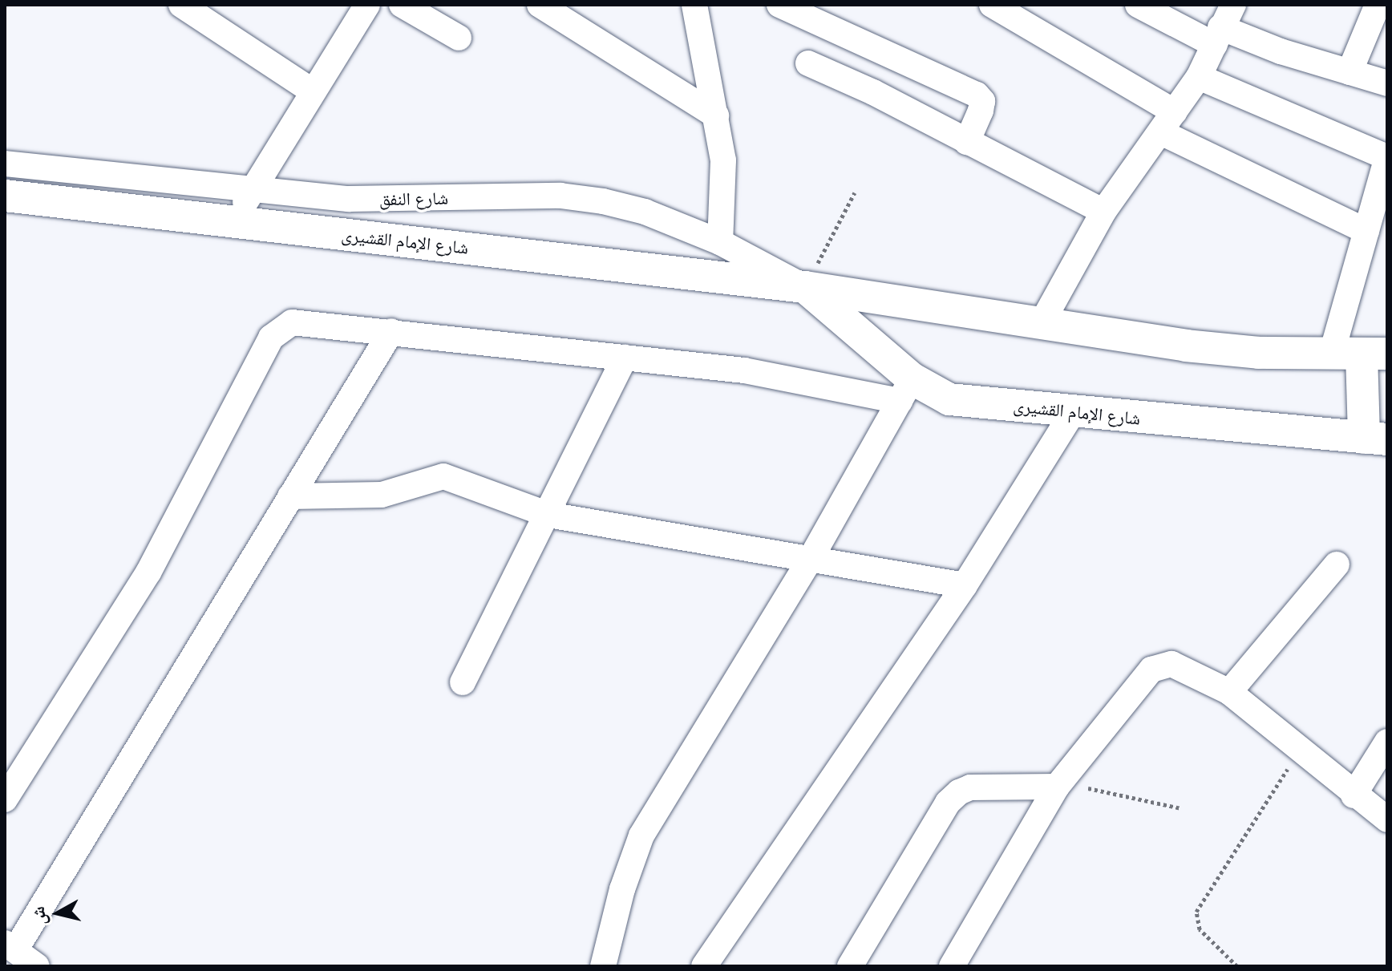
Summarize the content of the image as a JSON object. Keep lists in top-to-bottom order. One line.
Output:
{"streets":{"street":["شارع النفق","شارع الإمام القشيرى"]},"crossings":[["شارع النفق","شارع الإمام القشيرى"]],"north":"left"}
